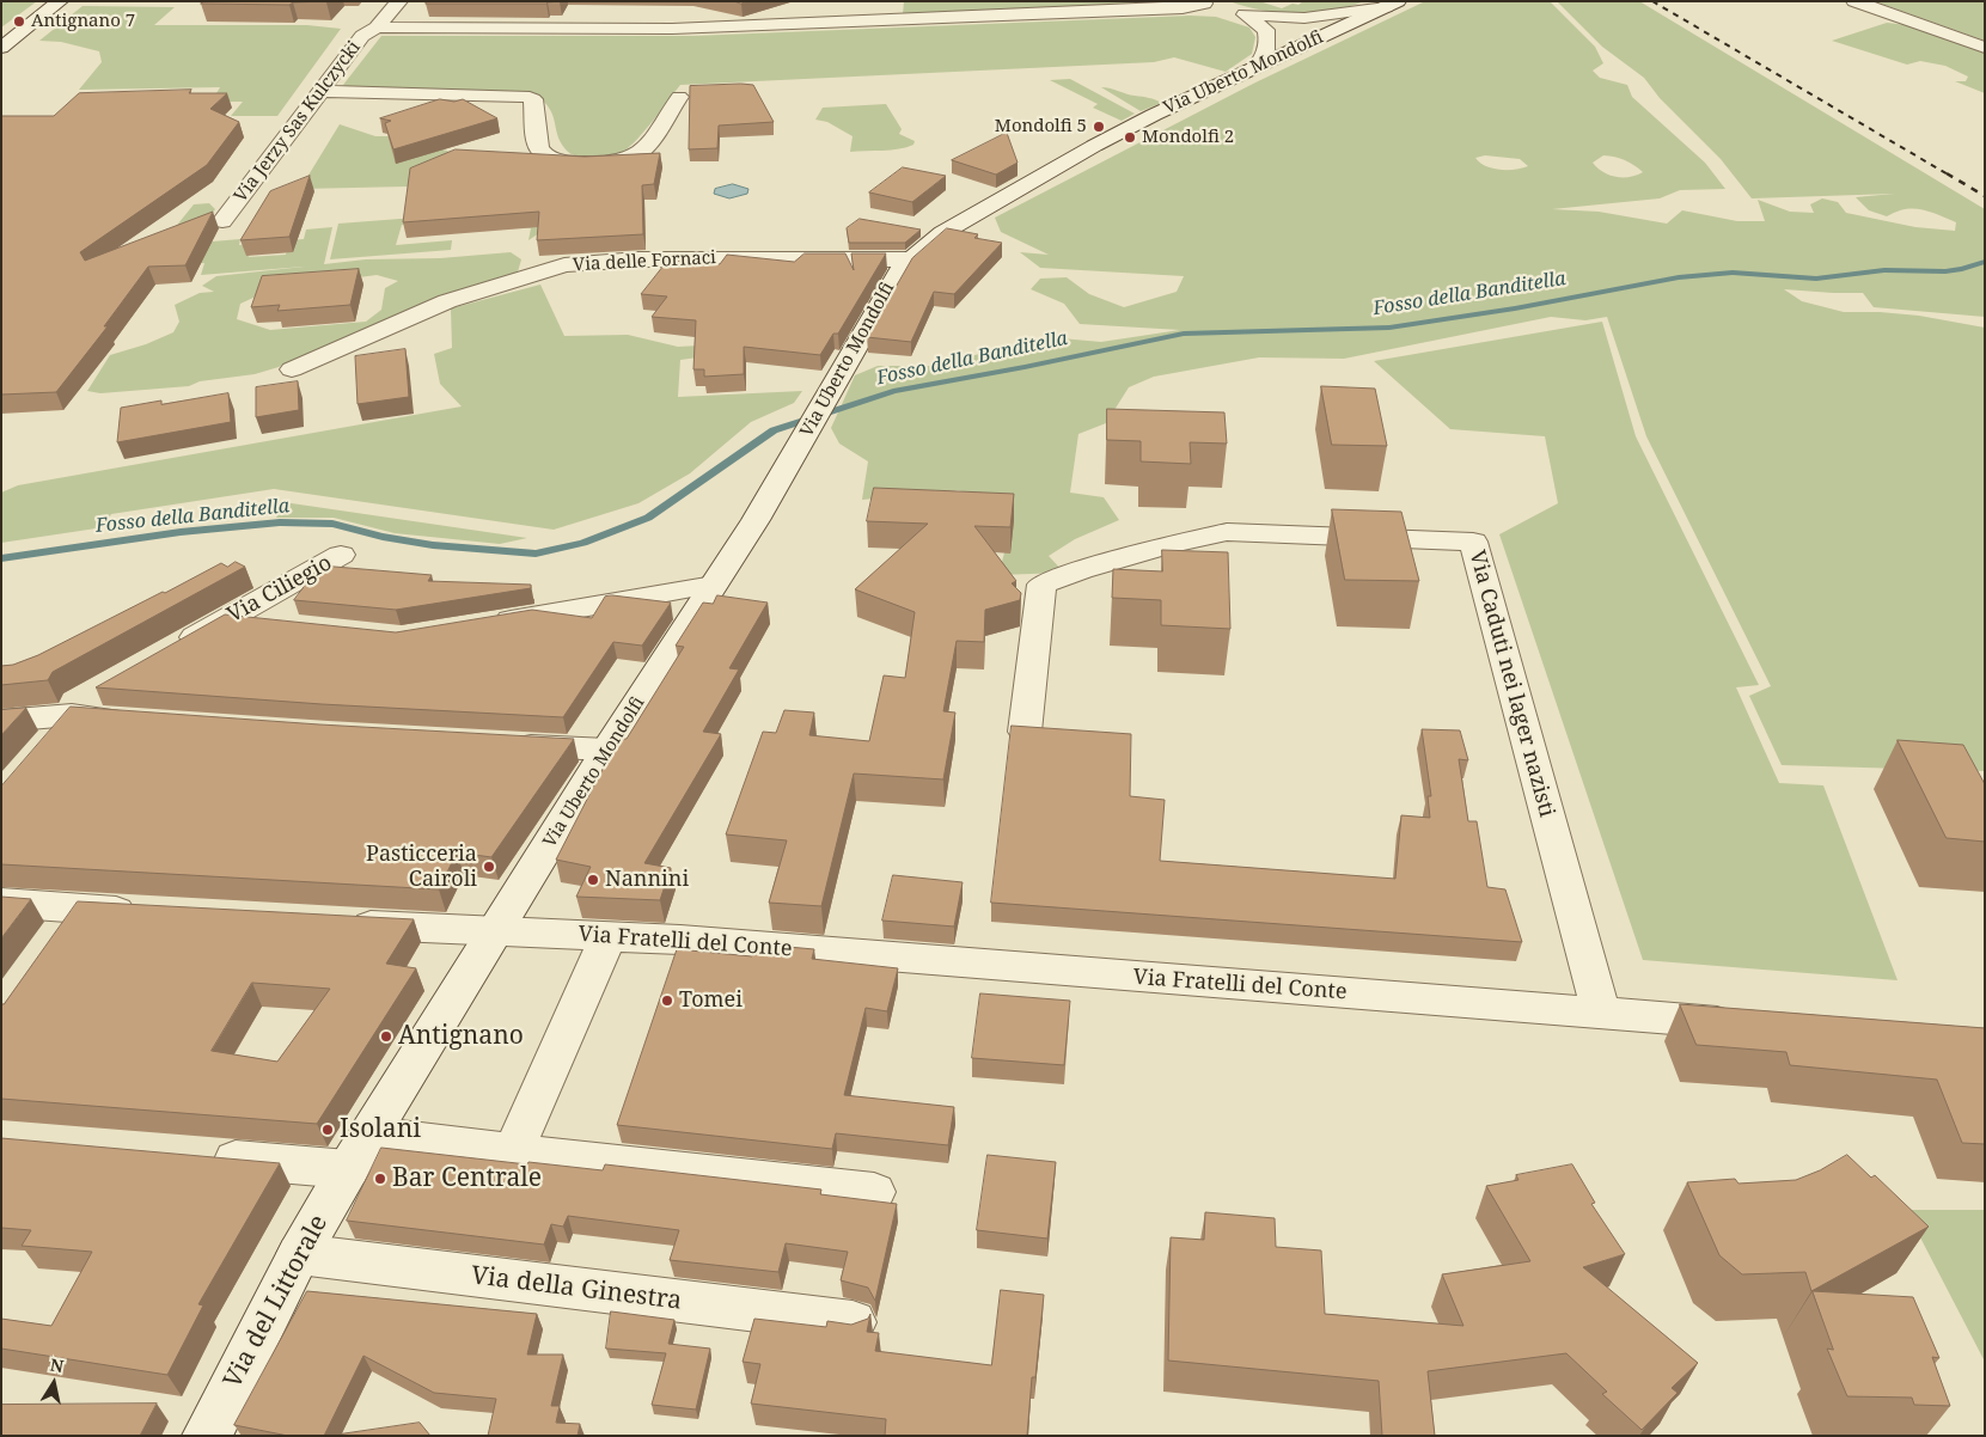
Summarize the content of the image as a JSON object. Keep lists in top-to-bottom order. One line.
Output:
{"streets":{"street":["Via Uberto Mondolfi","Via Jerzy Sas Kulczycki","Via delle Fornaci","Via Ciliegio","Via Caduti nei lager nazisti","Via Fratelli del Conte","Via della Ginestra","Via del Littorale"]},"crossings":[["Via Uberto Mondolfi","Via delle Fornaci"],["Via Uberto Mondolfi","Via Fratelli del Conte"],["Via Uberto Mondolfi","Via del Littorale"],["Via Caduti nei lager nazisti","Via Fratelli del Conte"],["Via della Ginestra","Via del Littorale"]],"water":["Fosso della Banditella"],"places":["Antignano 7","Mondolfi 5","Mondolfi 2","Pasticceria Cairoli","Nannini","Tomei","Antignano","Isolani","Bar Centrale"],"north":"top"}
